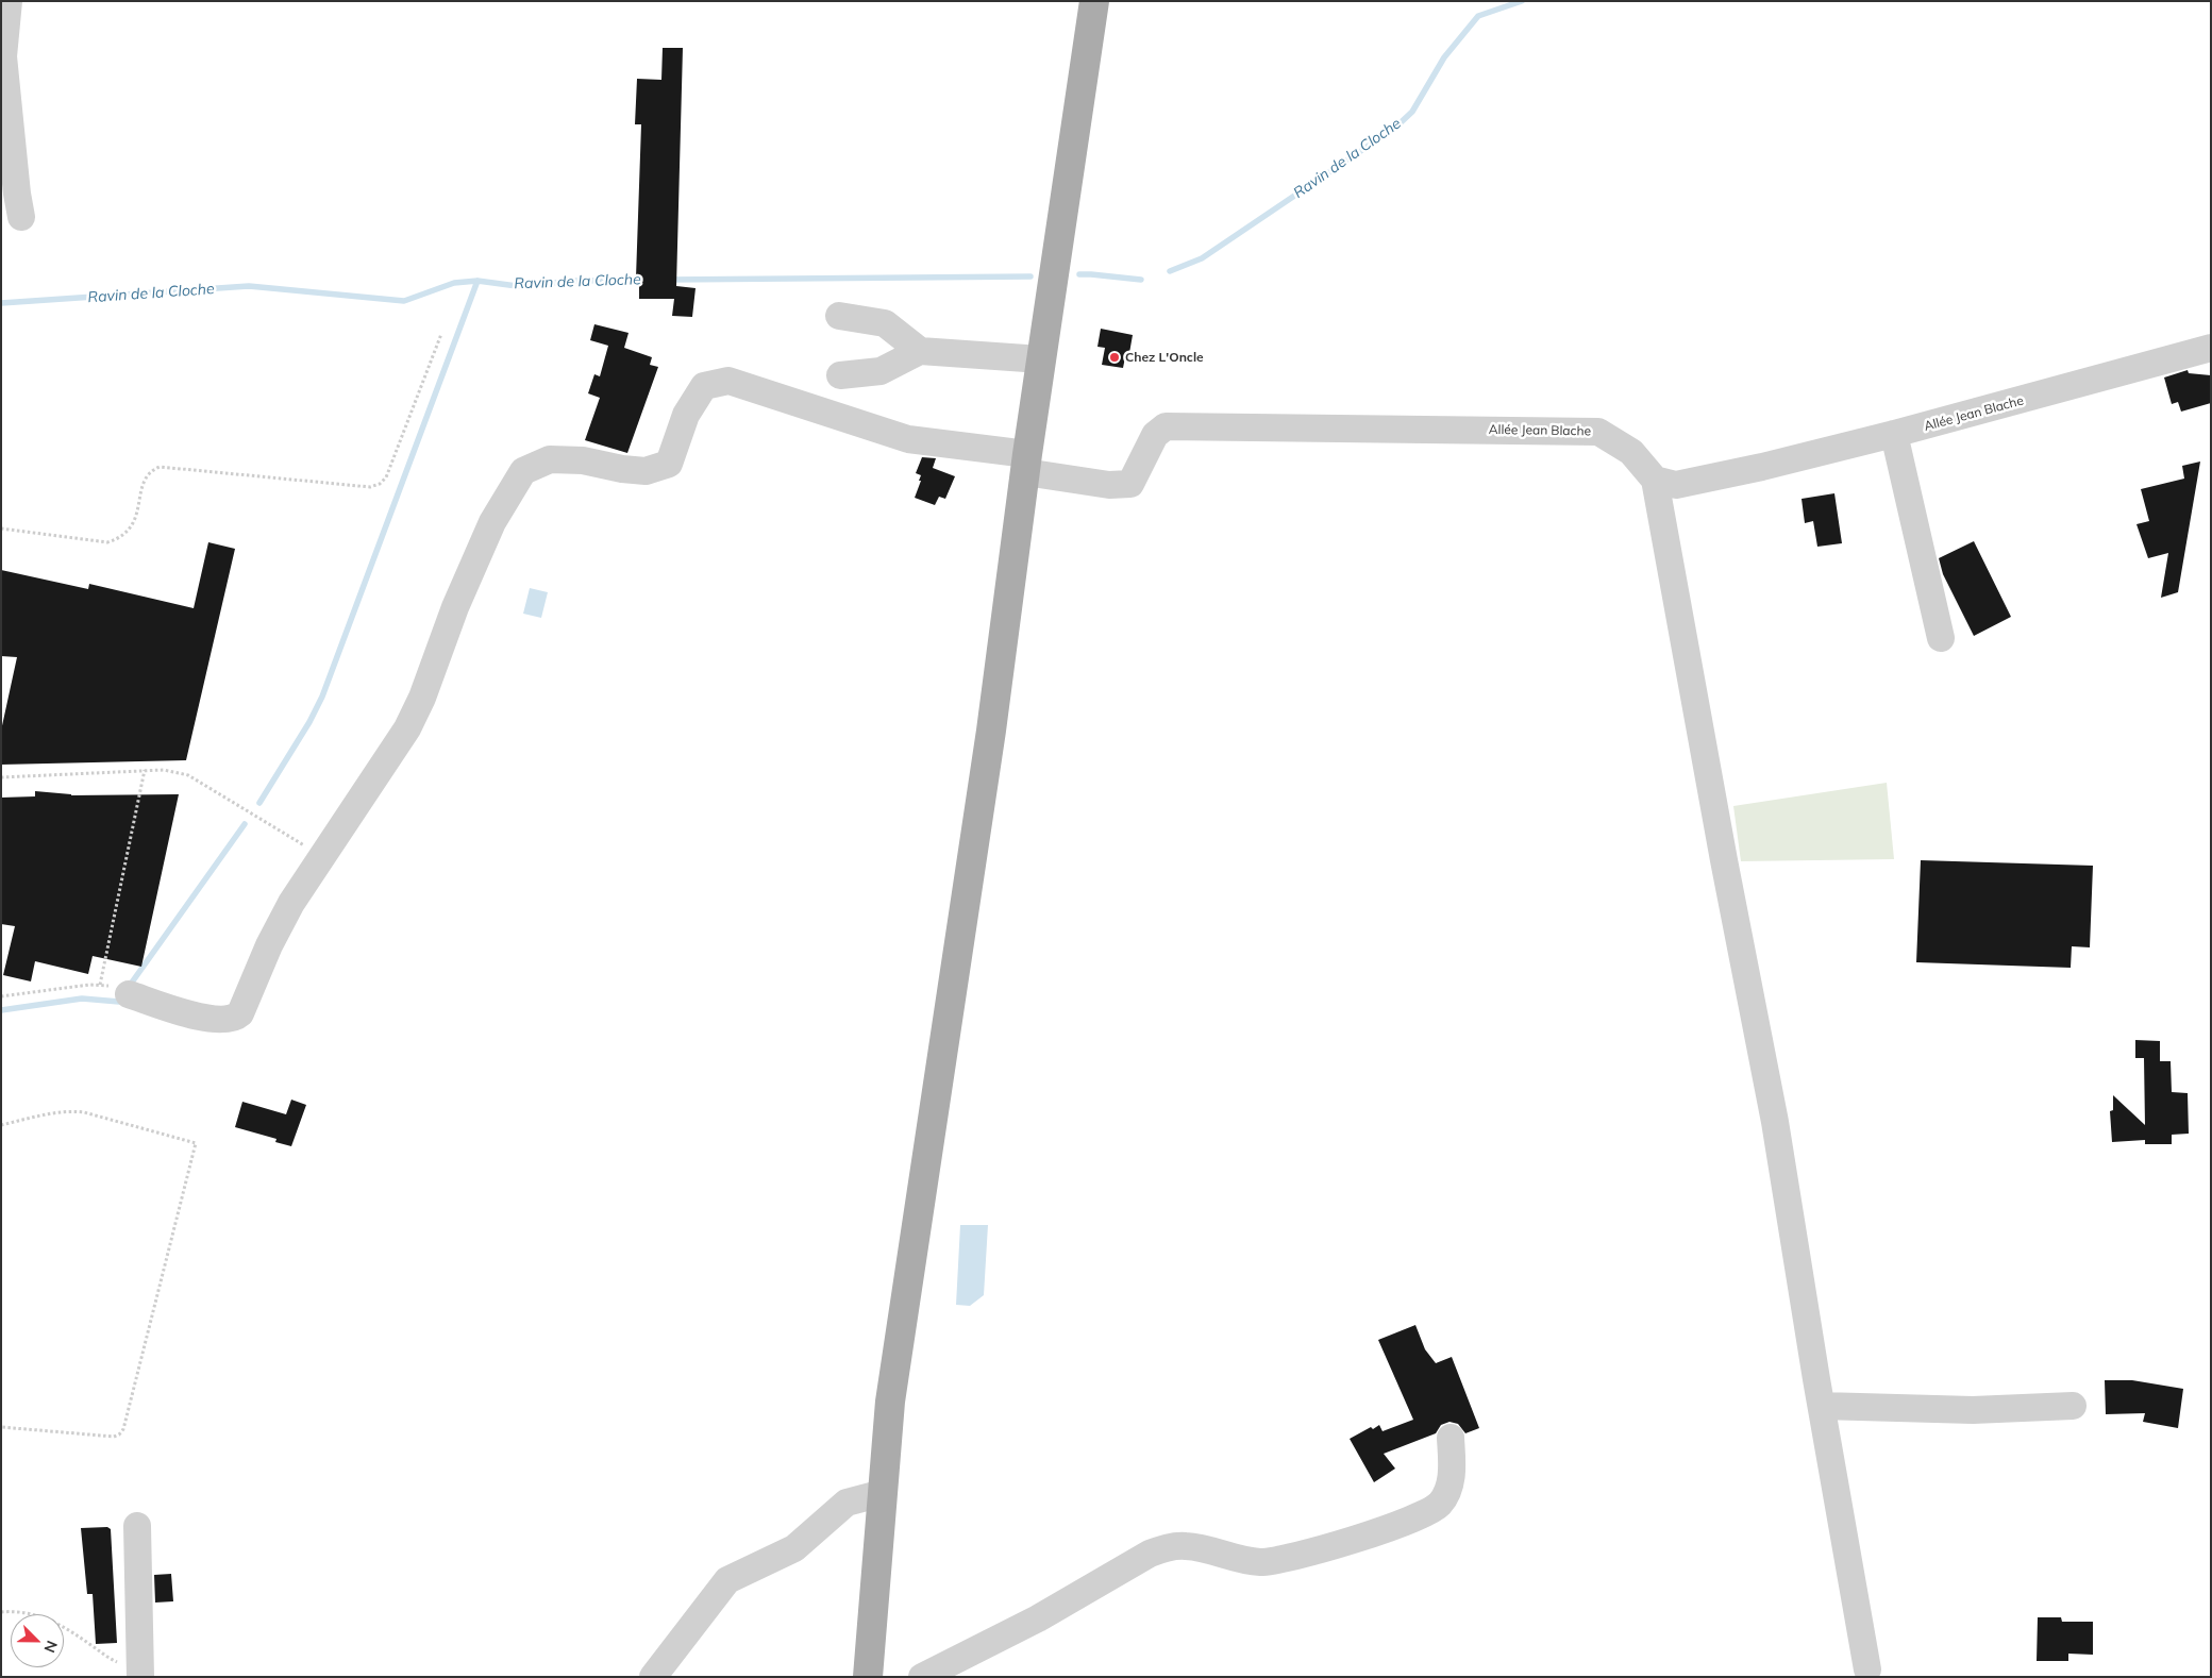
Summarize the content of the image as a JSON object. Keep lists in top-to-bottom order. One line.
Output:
{"streets":{"street":["Allée Jean Blache"]},"water":["Ravin de la Cloche"],"places":["Chez L'Oncle"],"north":"bottom right"}
